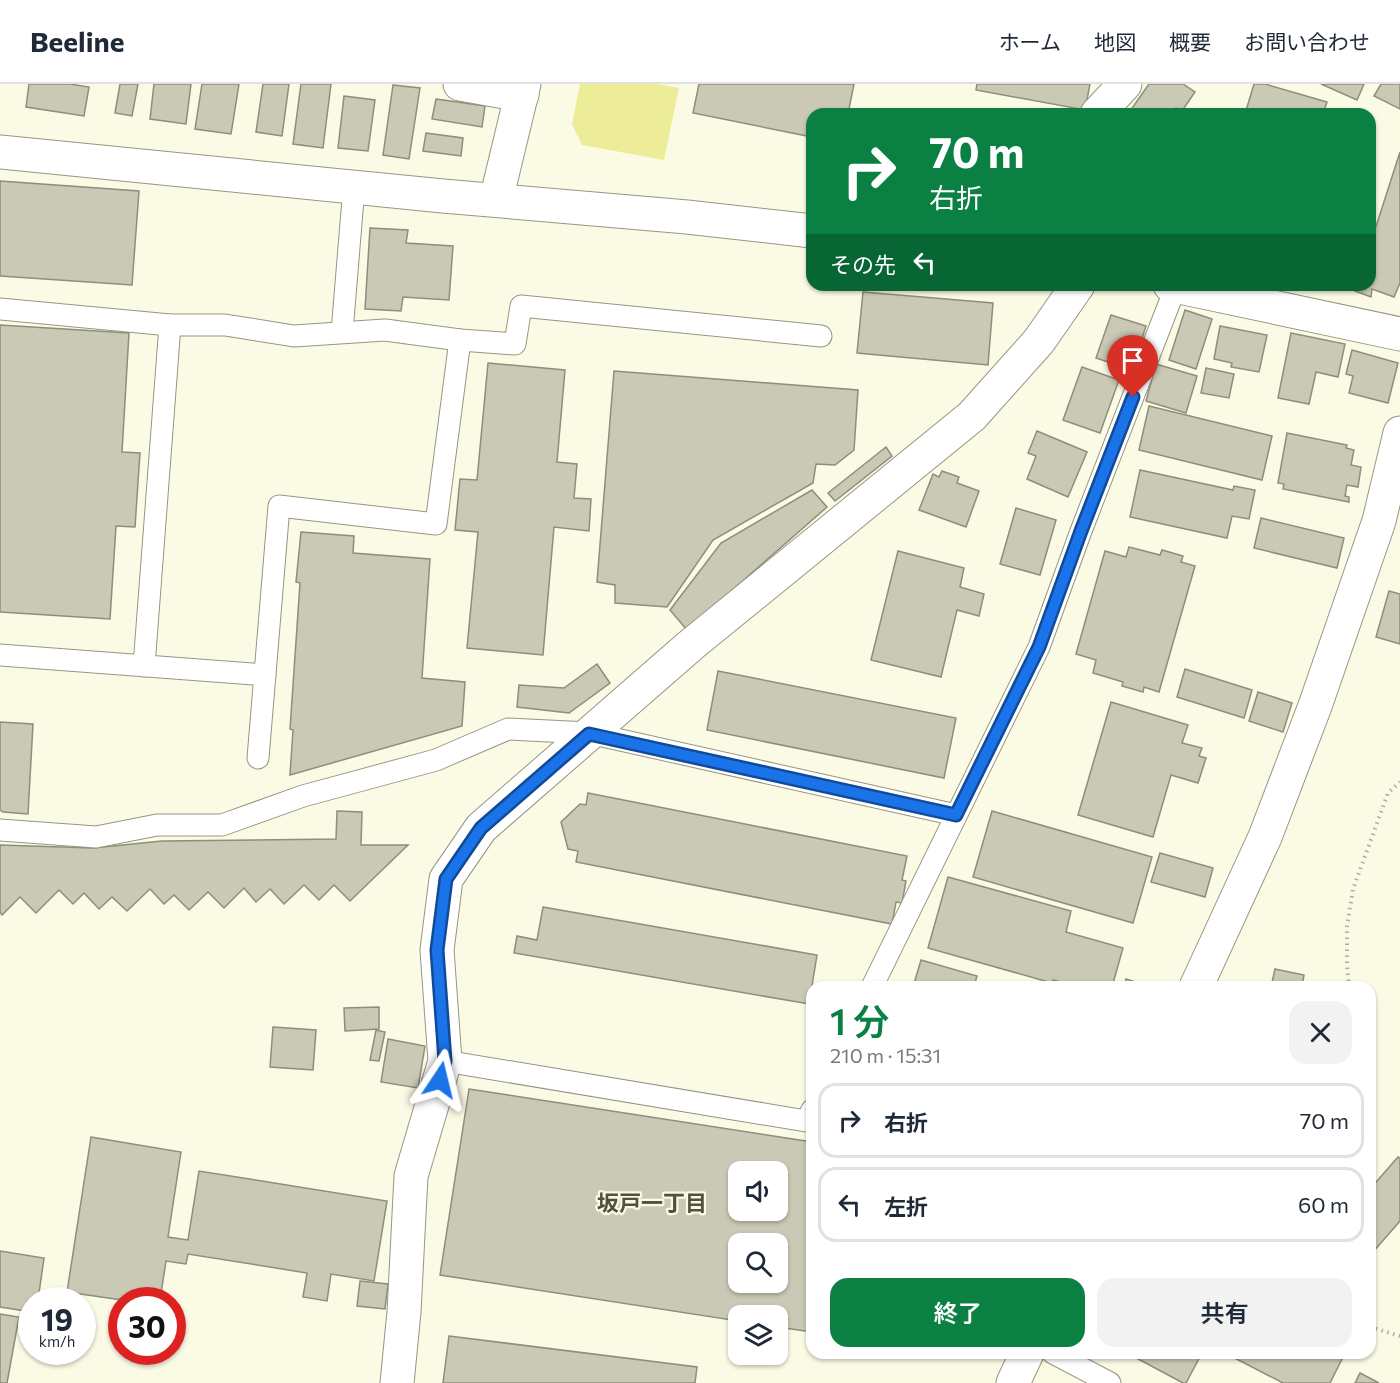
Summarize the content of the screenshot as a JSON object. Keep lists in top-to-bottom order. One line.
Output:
{"districts":["坂戸一丁目"],"page":{"header":"Beeline","nav":["ホーム","地図","概要","お問い合わせ"],"turn":["70 m","右折"],"then":"その先","heading":["1 分","210 m · 15:31"],"list":[{"name":"右折","value":"70 m"},{"name":"左折","value":"60 m"}],"buttons":["終了","共有"],"speed":"19 km/h","limit":"30"}}
